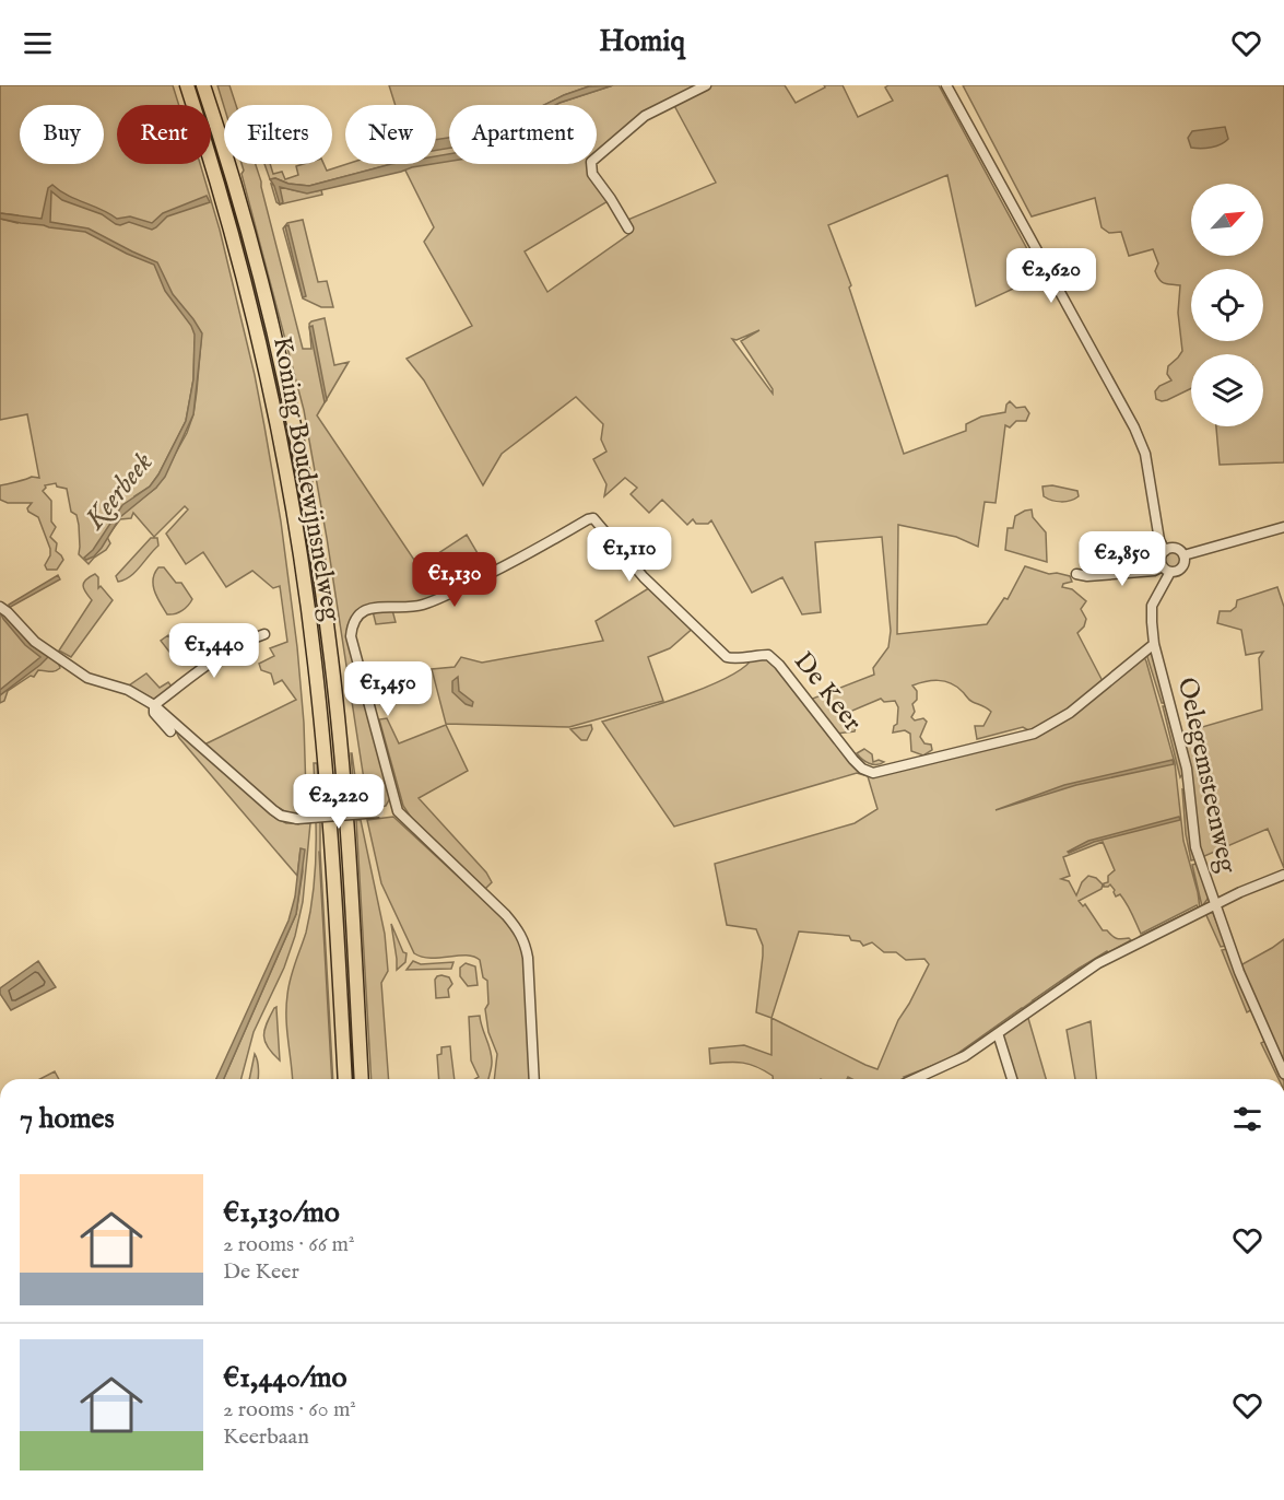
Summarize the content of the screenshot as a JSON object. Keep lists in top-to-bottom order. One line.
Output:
{"streets":{"highway":["Koning Boudewijnsnelweg"],"street":["De Keer","Oelegemsteenweg"]},"crossings":[["De Keer","Oelegemsteenweg"]],"water":["Keerbeek"],"north":"top right","page":{"header":"Homiq","chip":["Buy","Rent","Filters","New","Apartment"],"price":["€2,620","€1,110","€2,850","€1,130","€1,440","€1,450","€2,220"],"heading":"7 homes","list":[{"name":"€1,130/mo","note":"2 rooms · 66 m² · De Keer"},{"name":"€1,440/mo","note":"2 rooms · 60 m² · Keerbaan"}]}}
